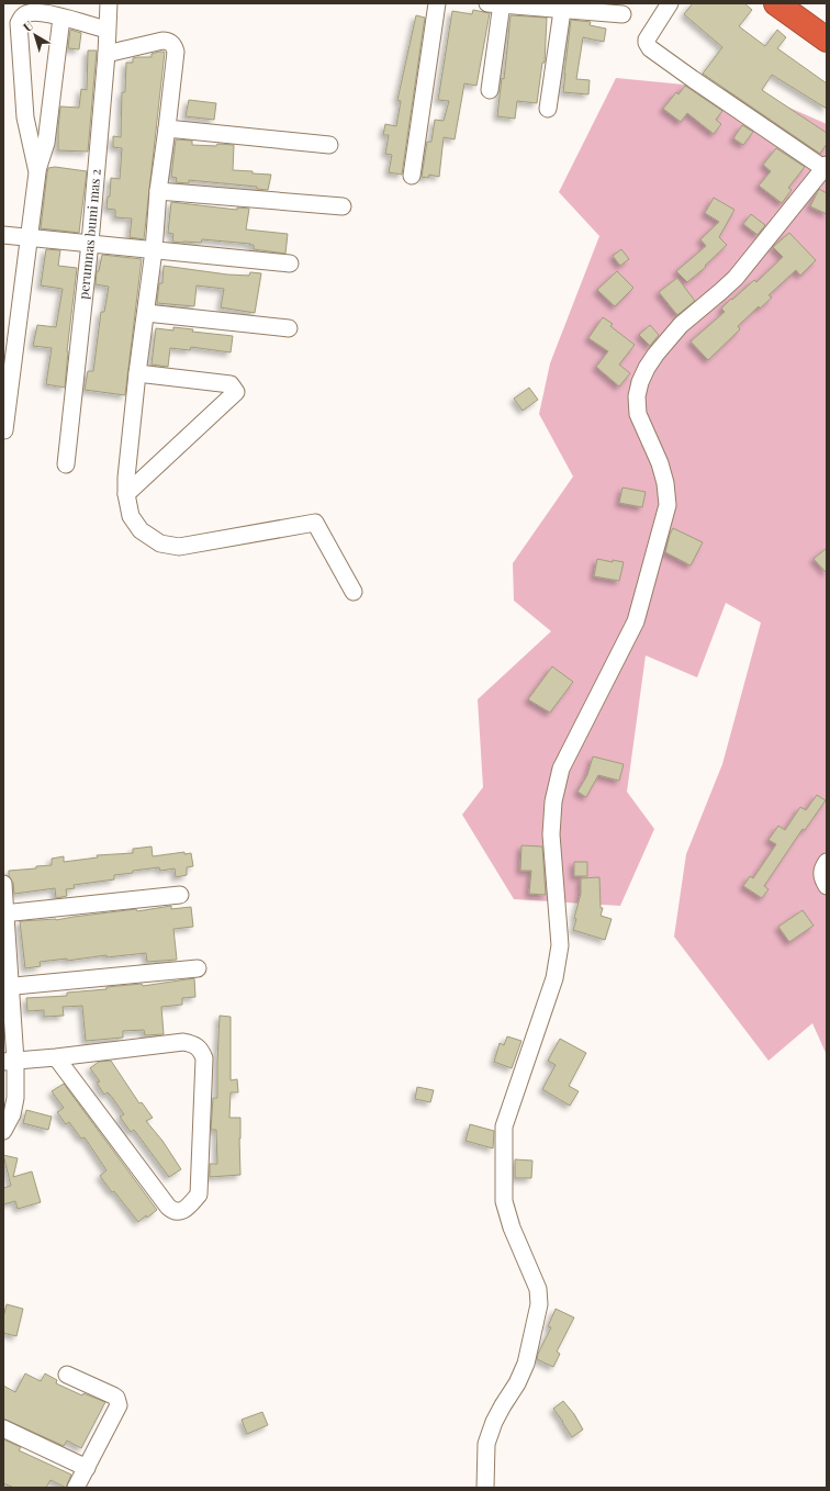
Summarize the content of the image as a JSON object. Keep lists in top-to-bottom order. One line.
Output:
{"streets":{"street":["perumnas bumi mas 2"]},"north":"top left"}
